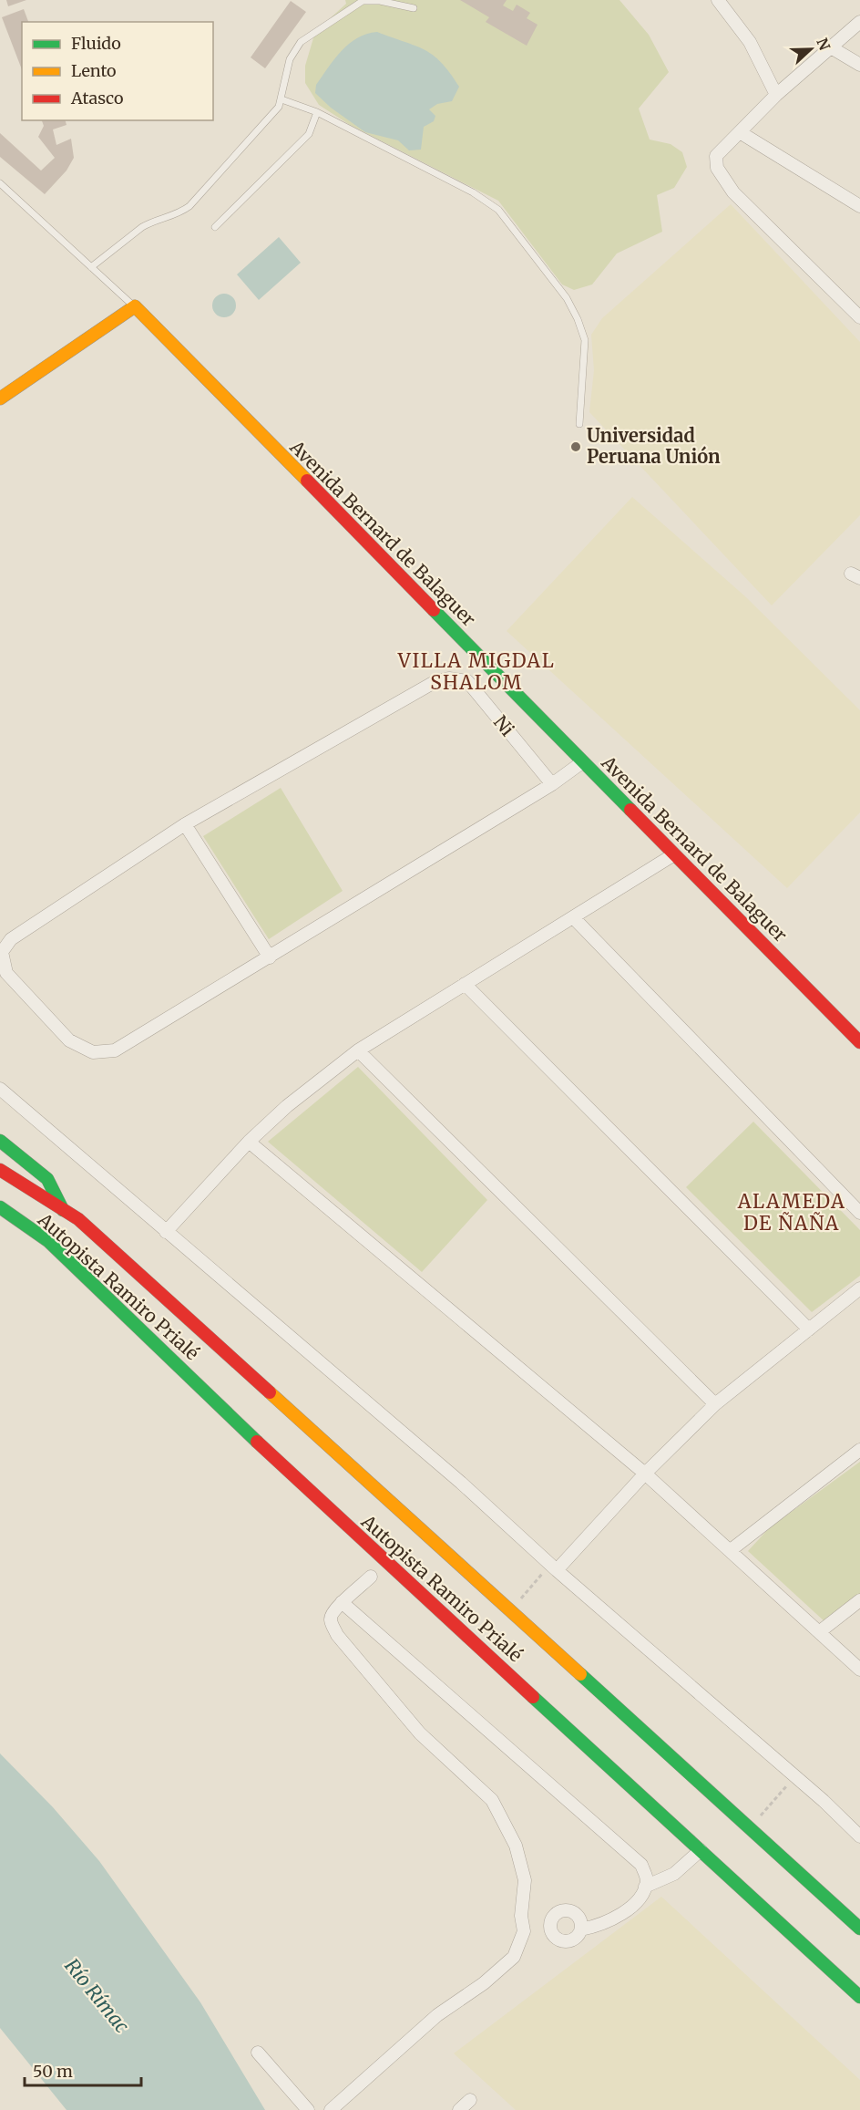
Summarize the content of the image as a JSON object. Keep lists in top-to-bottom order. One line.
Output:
{"streets":{"main road":["Avenida Bernard de Balaguer","Autopista Ramiro Prialé"],"street":["Ni"]},"districts":["VILLA MIGDAL SHALOM","ALAMEDA DE ÑAÑA"],"water":["Río Rímac"],"places":["Universidad Peruana Unión"],"legend":["Fluido","Lento","Atasco"],"scale_bar":"50 m","north":"right"}
